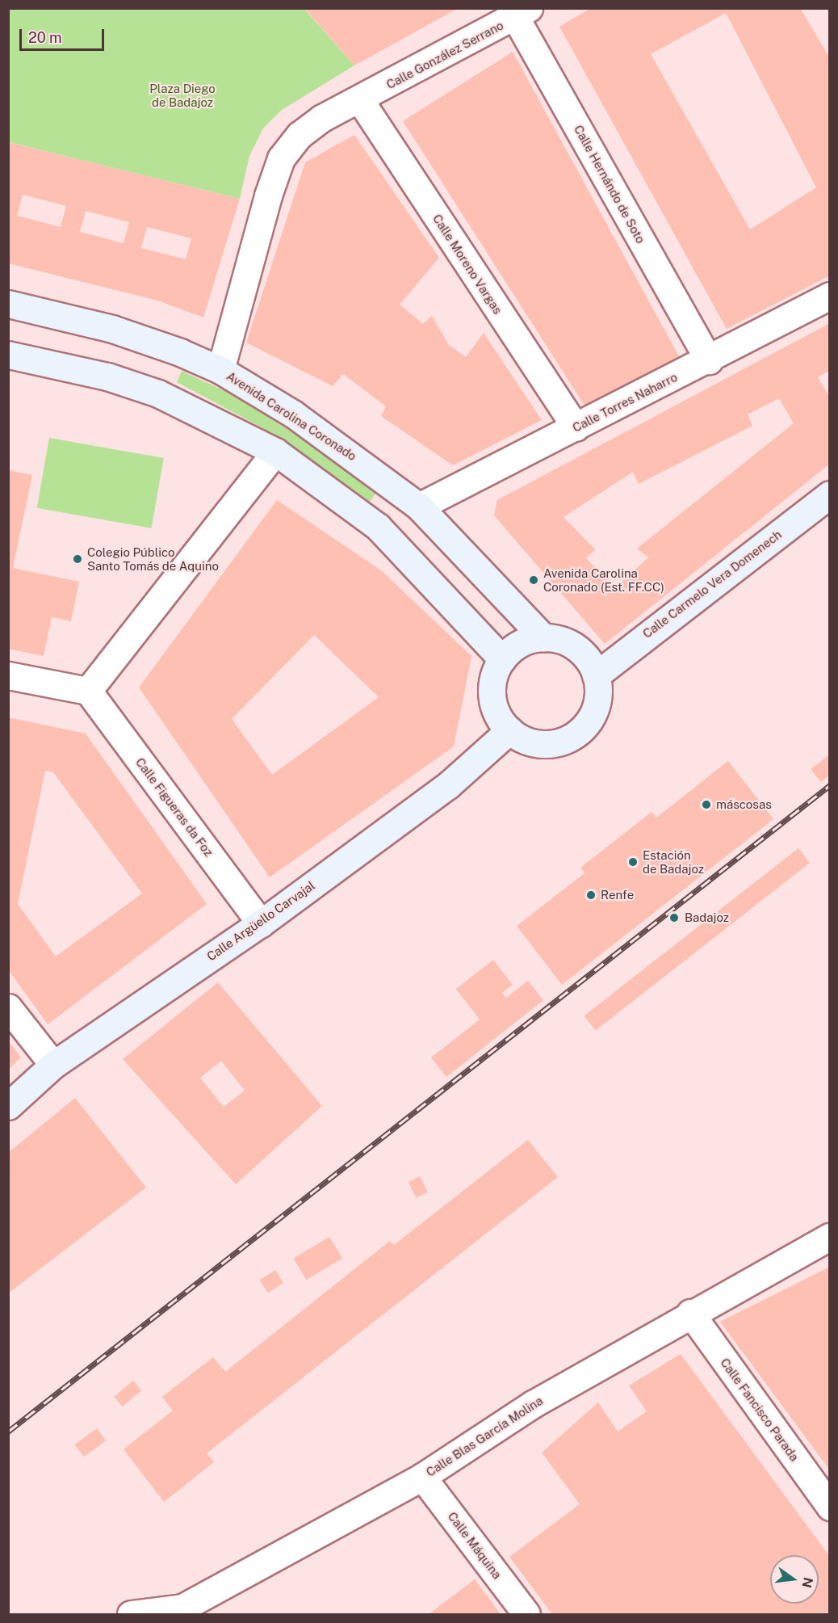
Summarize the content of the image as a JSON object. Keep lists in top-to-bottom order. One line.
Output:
{"streets":{"main road":["Avenida Carolina Coronado","Calle Carmelo Vera Domenech","Calle Argüello Carvajal"],"street":["Calle González Serrano","Calle Hernándo de Soto","Calle Moreno Vargas","Calle Torres Naharro","Calle Figueras da Foz","Calle Fancisco Parada","Calle Blas García Molina","Calle Máquina"]},"crossings":[["Calle González Serrano","Calle Hernándo de Soto"],["Calle González Serrano","Calle Moreno Vargas"],["Calle Hernándo de Soto","Calle Torres Naharro"],["Calle Moreno Vargas","Calle Torres Naharro"],["Calle Torres Naharro","Avenida Carolina Coronado"],["Avenida Carolina Coronado","Calle Carmelo Vera Domenech"],["Avenida Carolina Coronado","Calle Argüello Carvajal"],["Calle Carmelo Vera Domenech","Calle Argüello Carvajal"],["Calle Figueras da Foz","Calle Argüello Carvajal"],["Calle Fancisco Parada","Calle Blas García Molina"],["Calle Blas García Molina","Calle Máquina"]],"parks":["Plaza Diego de Badajoz"],"places":["Colegio Público Santo Tomás de Aquino","Avenida Carolina Coronado (Est. FF.CC)","máscosas","Estación de Badajoz","Renfe","Badajoz"],"scale_bar":"20 m","north":"right"}
